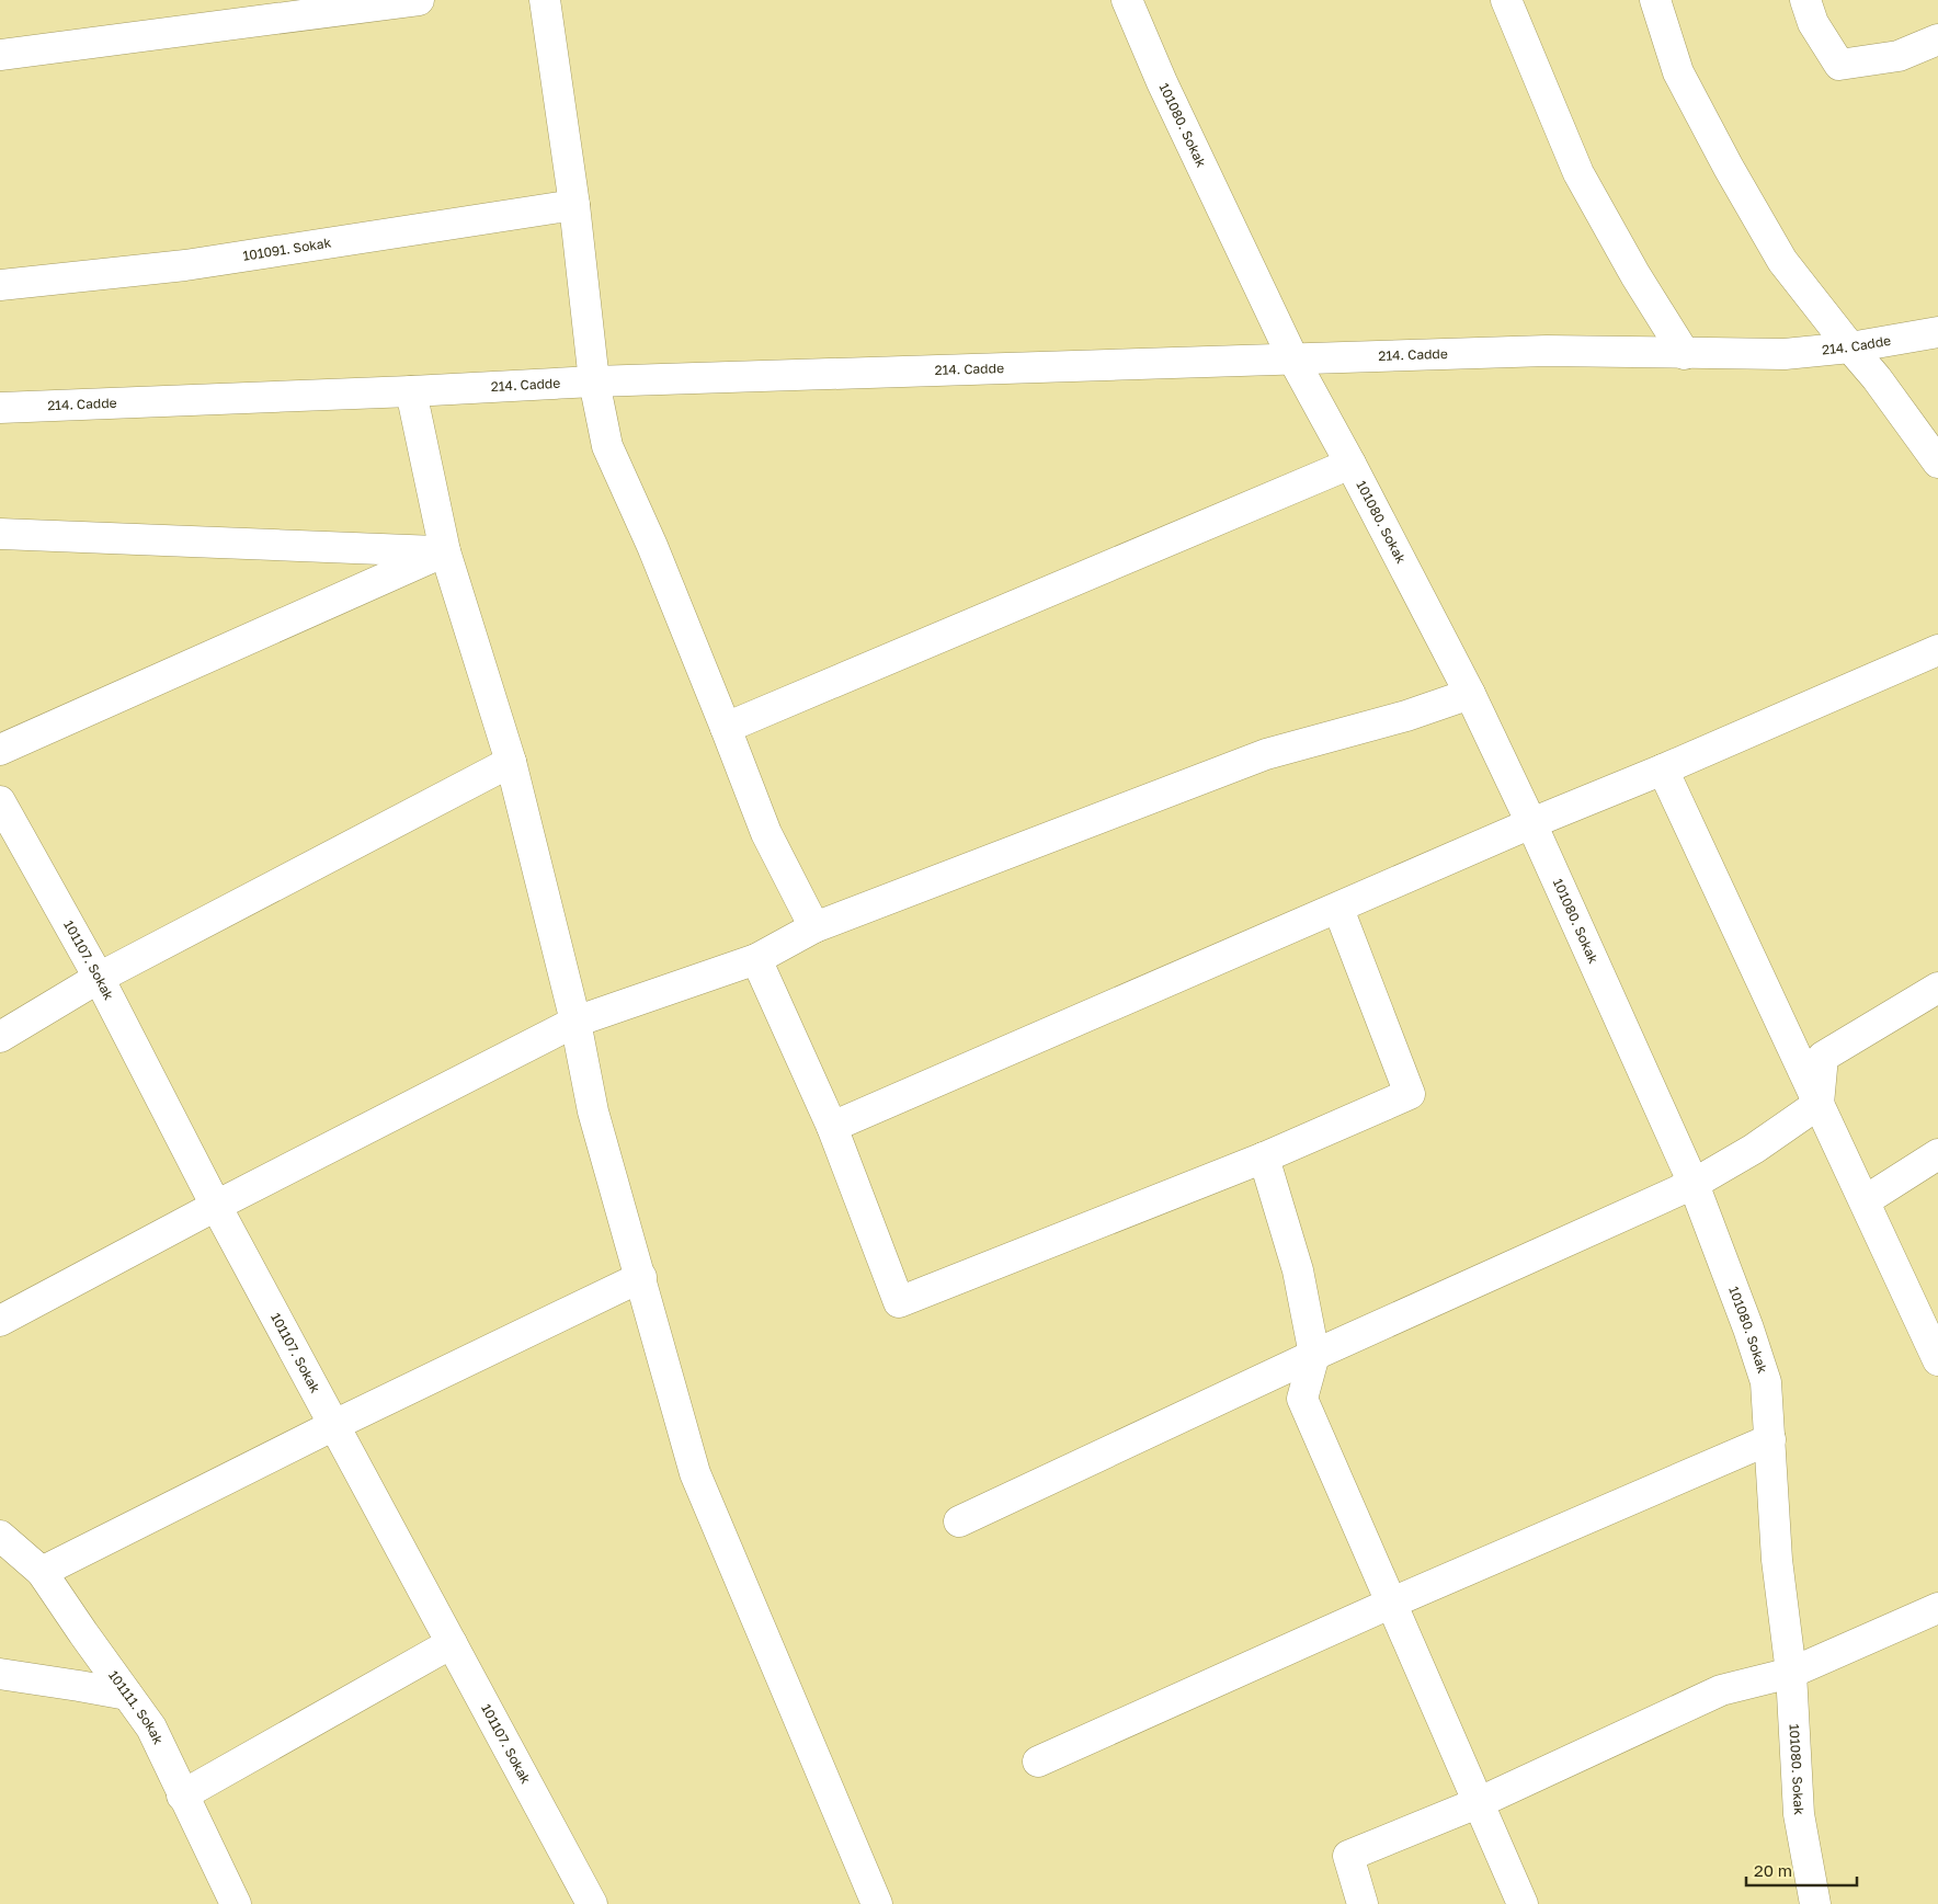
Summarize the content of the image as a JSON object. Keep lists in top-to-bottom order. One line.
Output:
{"streets":{"street":["101080. Sokak","101091. Sokak","214. Cadde","101107. Sokak","101111. Sokak"]},"crossings":[["101080. Sokak","214. Cadde"]],"scale_bar":"20 m"}
